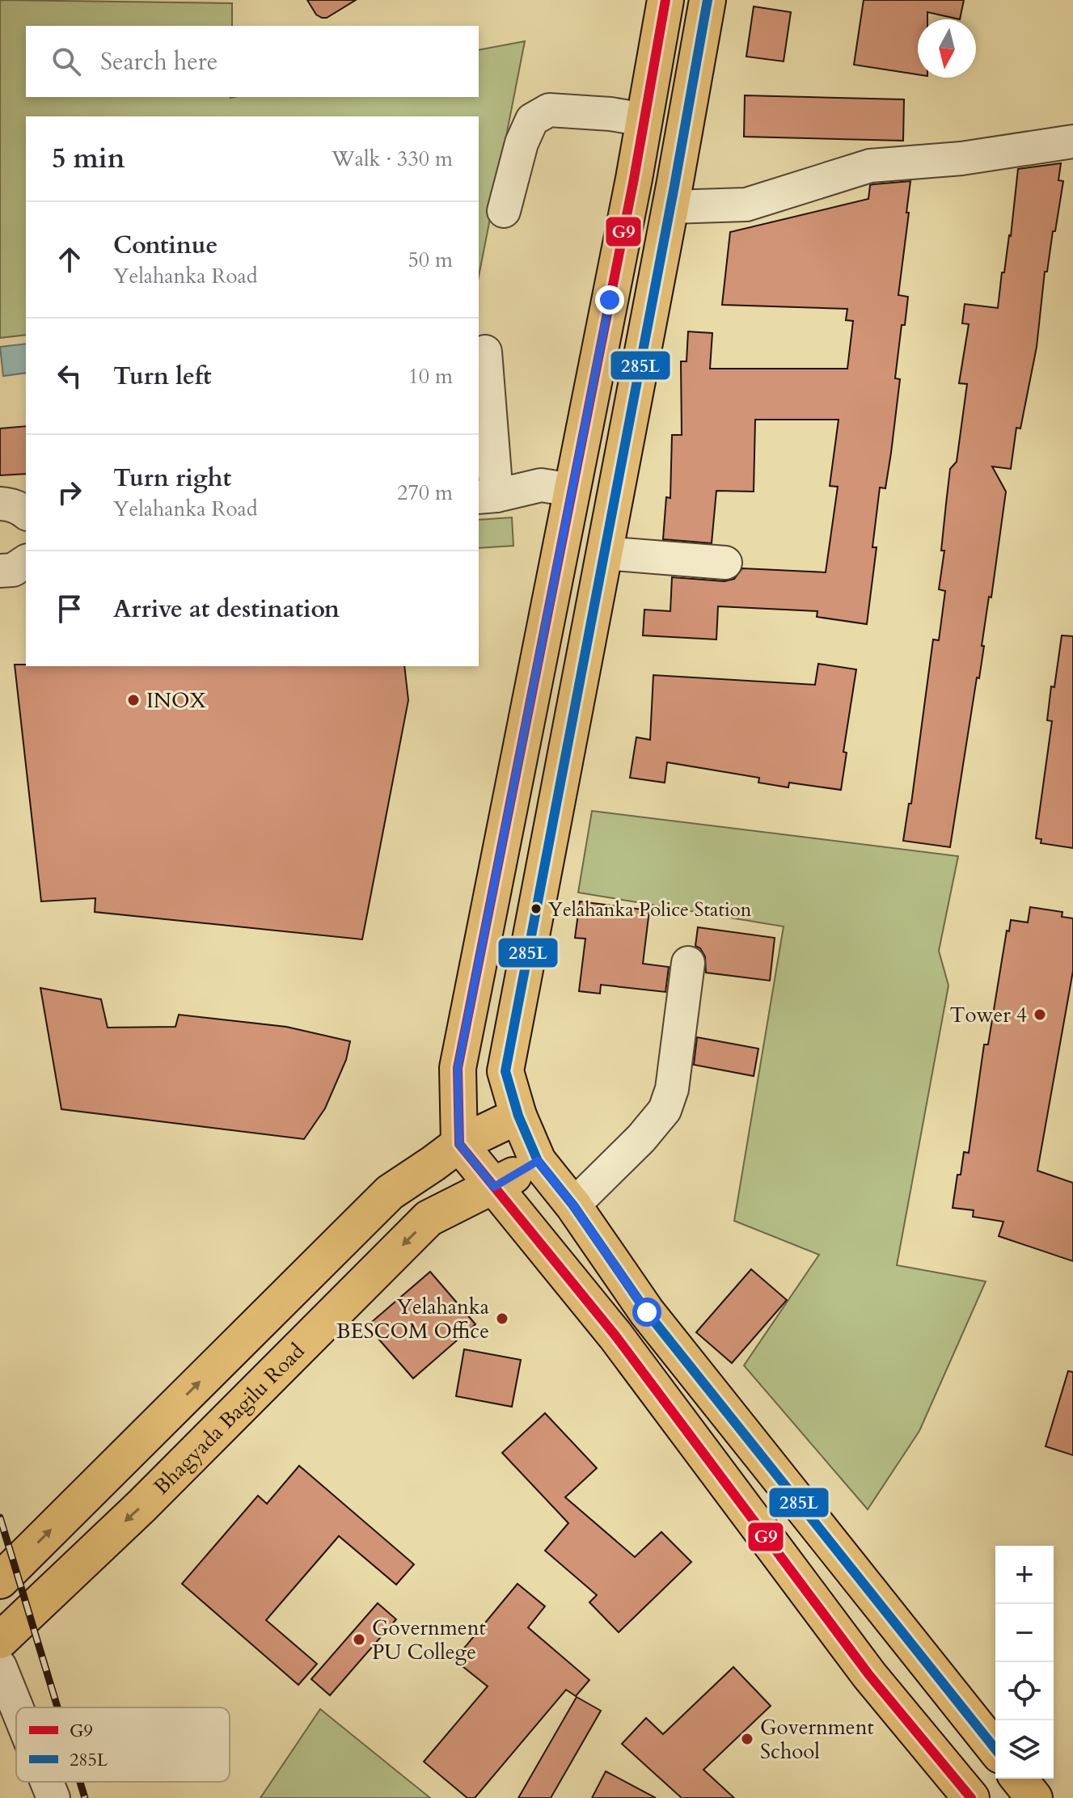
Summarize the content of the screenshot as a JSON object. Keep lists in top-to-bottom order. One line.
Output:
{"streets":{"main road":["Bhagyada Bagilu Road"]},"places":["INOX","Yelahanka Police Station","Tower 4","Yelahanka BESCOM Office","Government PU College","Government School"],"lines":["transit line G9","transit line 285L"],"legend":["G9","285L"],"north":"bottom","page":{"search":"Search here","heading":["5 min","Walk · 330 m"],"list":[["Continue","Yelahanka Road","50 m"],["Turn left","10 m"],["Turn right","Yelahanka Road","270 m"],"Arrive at destination"],"map_buttons":["+","−"]}}
